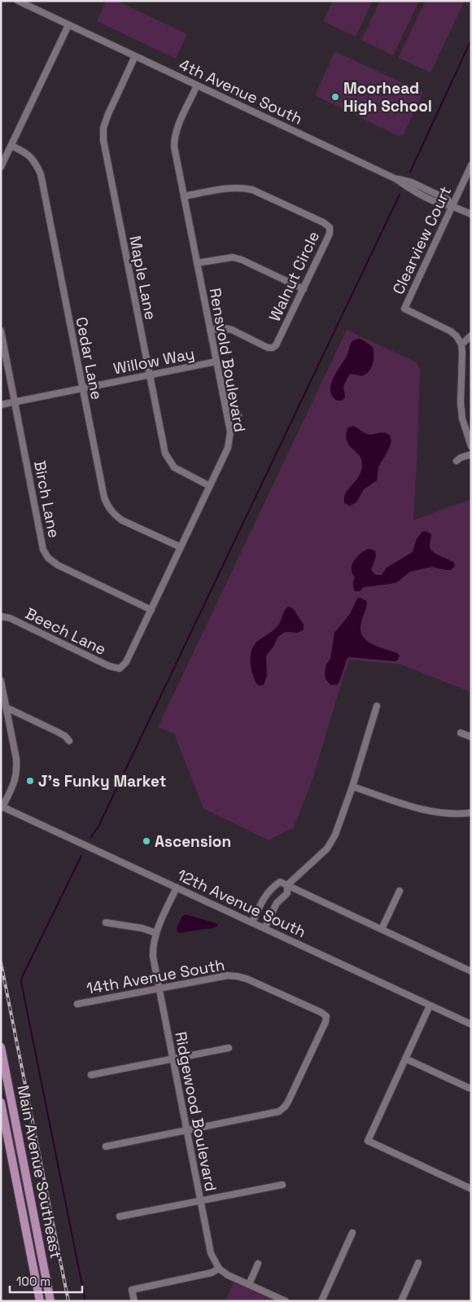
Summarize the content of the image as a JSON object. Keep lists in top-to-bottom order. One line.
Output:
{"streets":{"main road":["Main Avenue Southeast"],"street":["4th Avenue South","Clearview Court","Walnut Circle","Maple Lane","Cedar Lane","Rensvold Boulevard","Willow Way","Birch Lane","Beech Lane","12th Avenue South","14th Avenue South","Ridgewood Boulevard"]},"crossings":[["4th Avenue South","Clearview Court"],["4th Avenue South","Maple Lane"],["4th Avenue South","Rensvold Boulevard"],["Walnut Circle","Rensvold Boulevard"],["Maple Lane","Rensvold Boulevard"],["Maple Lane","Willow Way"],["Cedar Lane","Rensvold Boulevard"],["Cedar Lane","Willow Way"],["Rensvold Boulevard","Willow Way"],["Rensvold Boulevard","Birch Lane"],["Rensvold Boulevard","Beech Lane"],["Willow Way","Birch Lane"],["12th Avenue South","Ridgewood Boulevard"],["14th Avenue South","Ridgewood Boulevard"]],"places":["Moorhead High School","J's Funky Market","Ascension"],"scale_bar":"100 m"}
